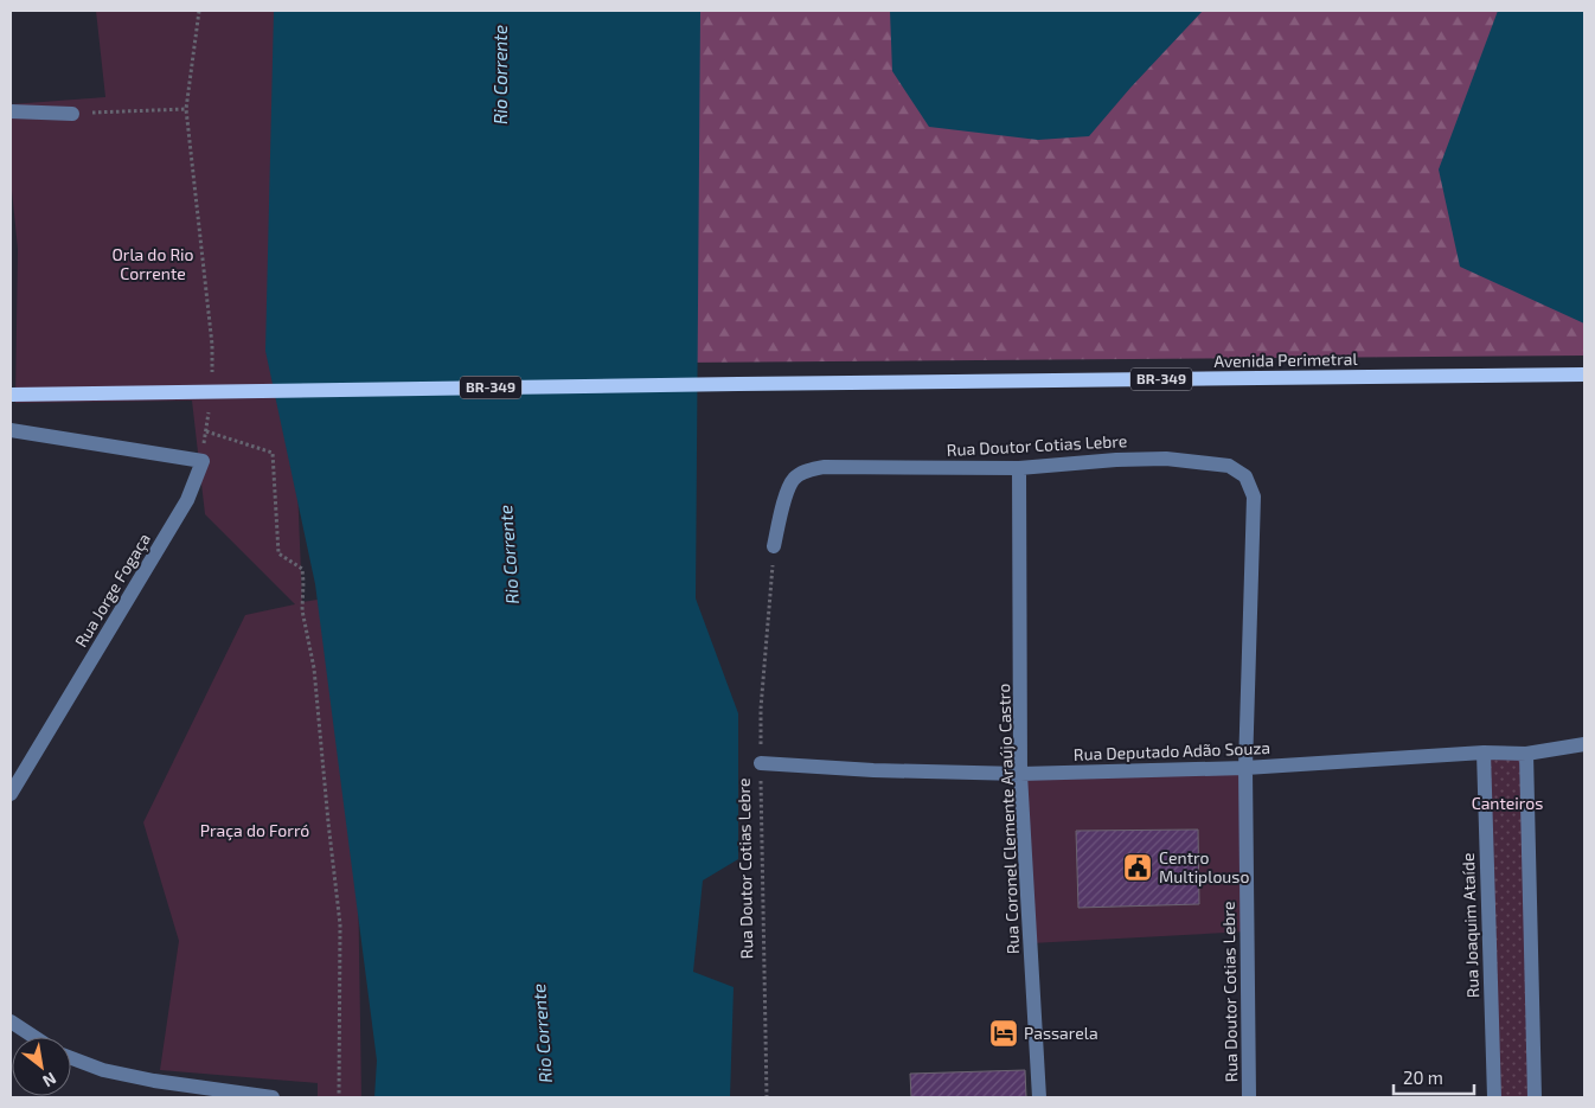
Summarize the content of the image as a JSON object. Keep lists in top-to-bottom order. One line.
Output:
{"streets":{"main road":["Avenida Perimetral","BR-349"],"street":["Rua Doutor Cotias Lebre","Rua Jorge Fogaça","Rua Deputado Adão Souza","Rua Coronel Clemente Araújo Castro","Rua Joaquim Ataíde"]},"crossings":[["Avenida Perimetral","BR-349"],["Rua Doutor Cotias Lebre","Rua Deputado Adão Souza"],["Rua Doutor Cotias Lebre","Rua Coronel Clemente Araújo Castro"],["Rua Deputado Adão Souza","Rua Coronel Clemente Araújo Castro"],["Rua Deputado Adão Souza","Rua Joaquim Ataíde"]],"water":["Rio Corrente"],"parks":["Orla do Rio Corrente","Canteiros","Praça do Forró"],"places":{"public building":["Centro Multiplouso"],"hotel":["Passarela"]},"scale_bar":"20 m","north":"bottom right"}
